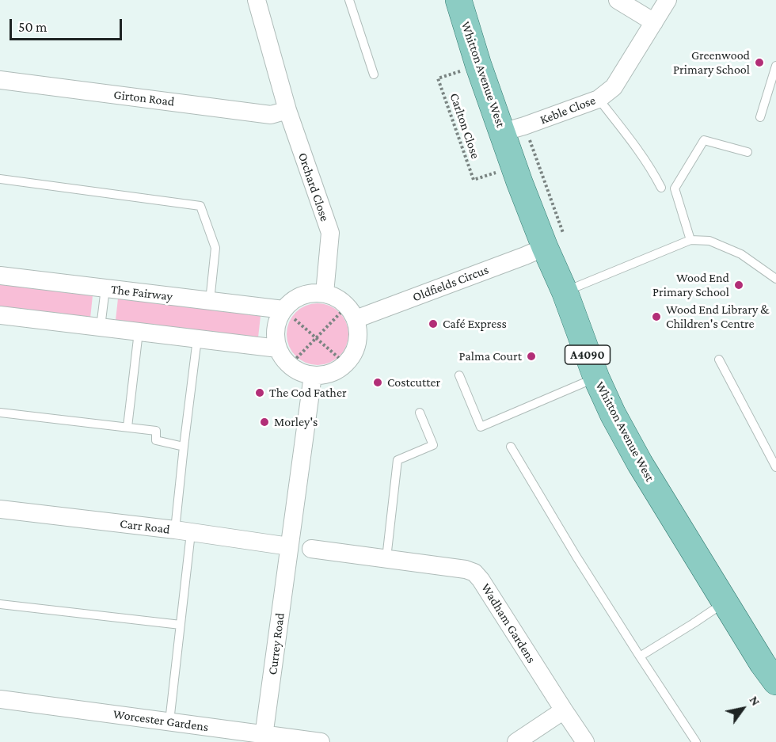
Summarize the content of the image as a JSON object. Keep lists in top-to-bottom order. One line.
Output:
{"streets":{"main road":["Whitton Avenue West","A4090"],"street":["Girton Road","Keble Close","Orchard Close","Oldfields Circus","The Fairway","Carr Road","Wadham Gardens","Currey Road","Worcester Gardens"],"path":["Carlton Close"]},"crossings":[["Whitton Avenue West","Keble Close"],["Whitton Avenue West","Carlton Close"],["Whitton Avenue West","Oldfields Circus"],["Girton Road","Orchard Close"],["Carr Road","Currey Road"],["Currey Road","Worcester Gardens"]],"places":["Greenwood Primary School","Wood End Primary School","Wood End Library & Children's Centre","Café Express","Palma Court","Costcutter","The Cod Father","Morley's"],"scale_bar":"50 m","north":"top right"}
